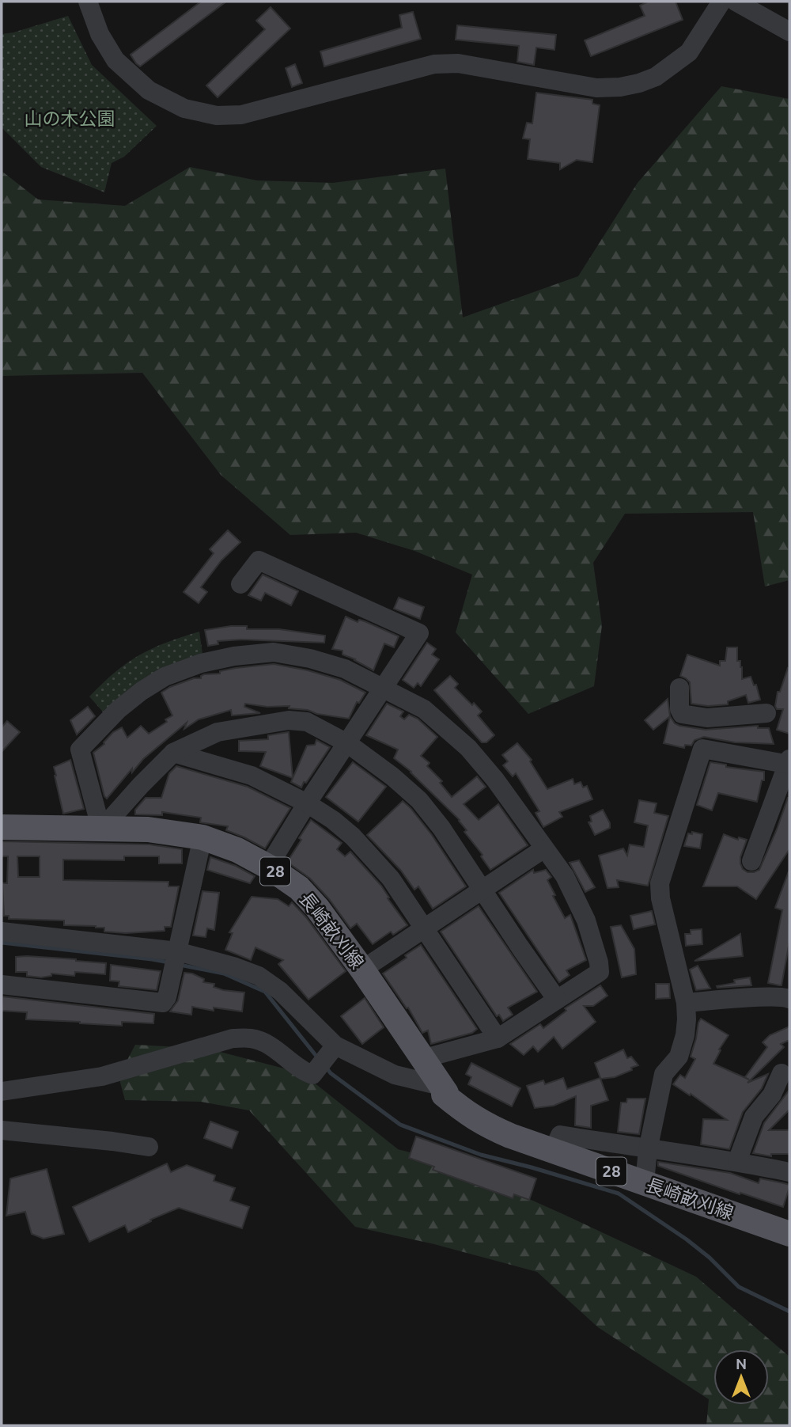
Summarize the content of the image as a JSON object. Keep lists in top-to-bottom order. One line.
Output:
{"streets":{"main road":["28","長崎畝刈線"]},"parks":["山の木公園"],"north":"top"}
